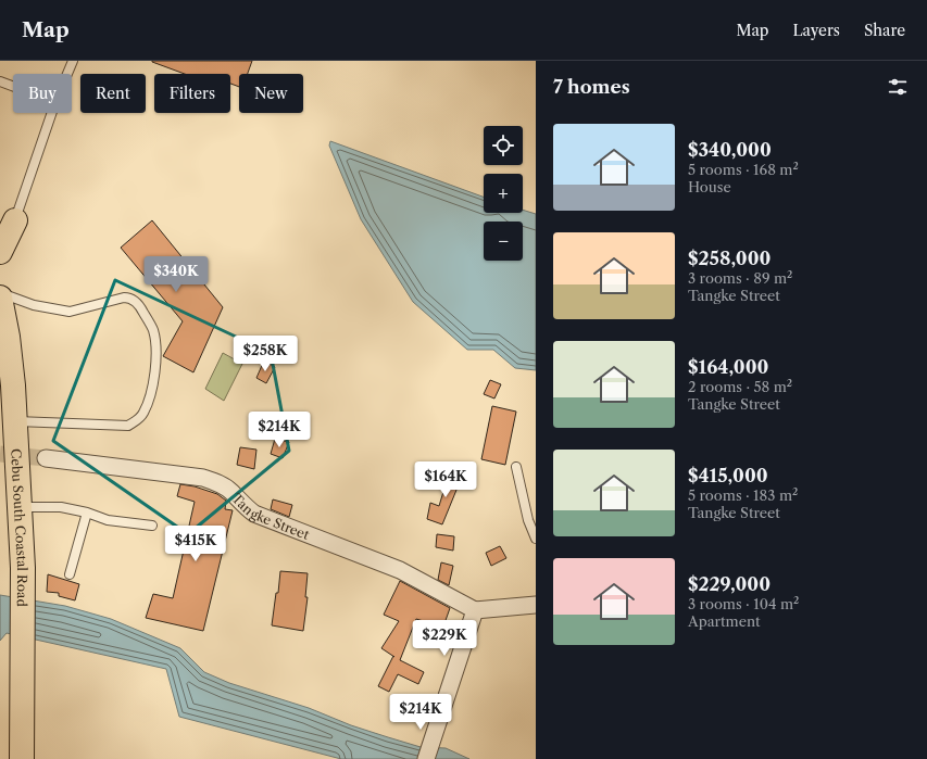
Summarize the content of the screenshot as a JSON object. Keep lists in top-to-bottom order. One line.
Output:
{"streets":{"highway":["Cebu South Coastal Road"],"street":["Tangke Street"]},"page":{"header":"Map","nav":["Map","Layers","Share"],"heading":"7 homes","chip":["Buy","Rent","Filters","New"],"list":[{"name":"$340,000","note":"5 rooms · 168 m² · House"},{"name":"$258,000","note":"3 rooms · 89 m² · Tangke Street"},{"name":"$164,000","note":"2 rooms · 58 m² · Tangke Street"},{"name":"$415,000","note":"5 rooms · 183 m² · Tangke Street"},{"name":"$229,000","note":"3 rooms · 104 m² · Apartment"}],"map_buttons":["+","−"],"price":["$340K","$258K","$214K","$164K","$415K","$229K","$214K"]}}
